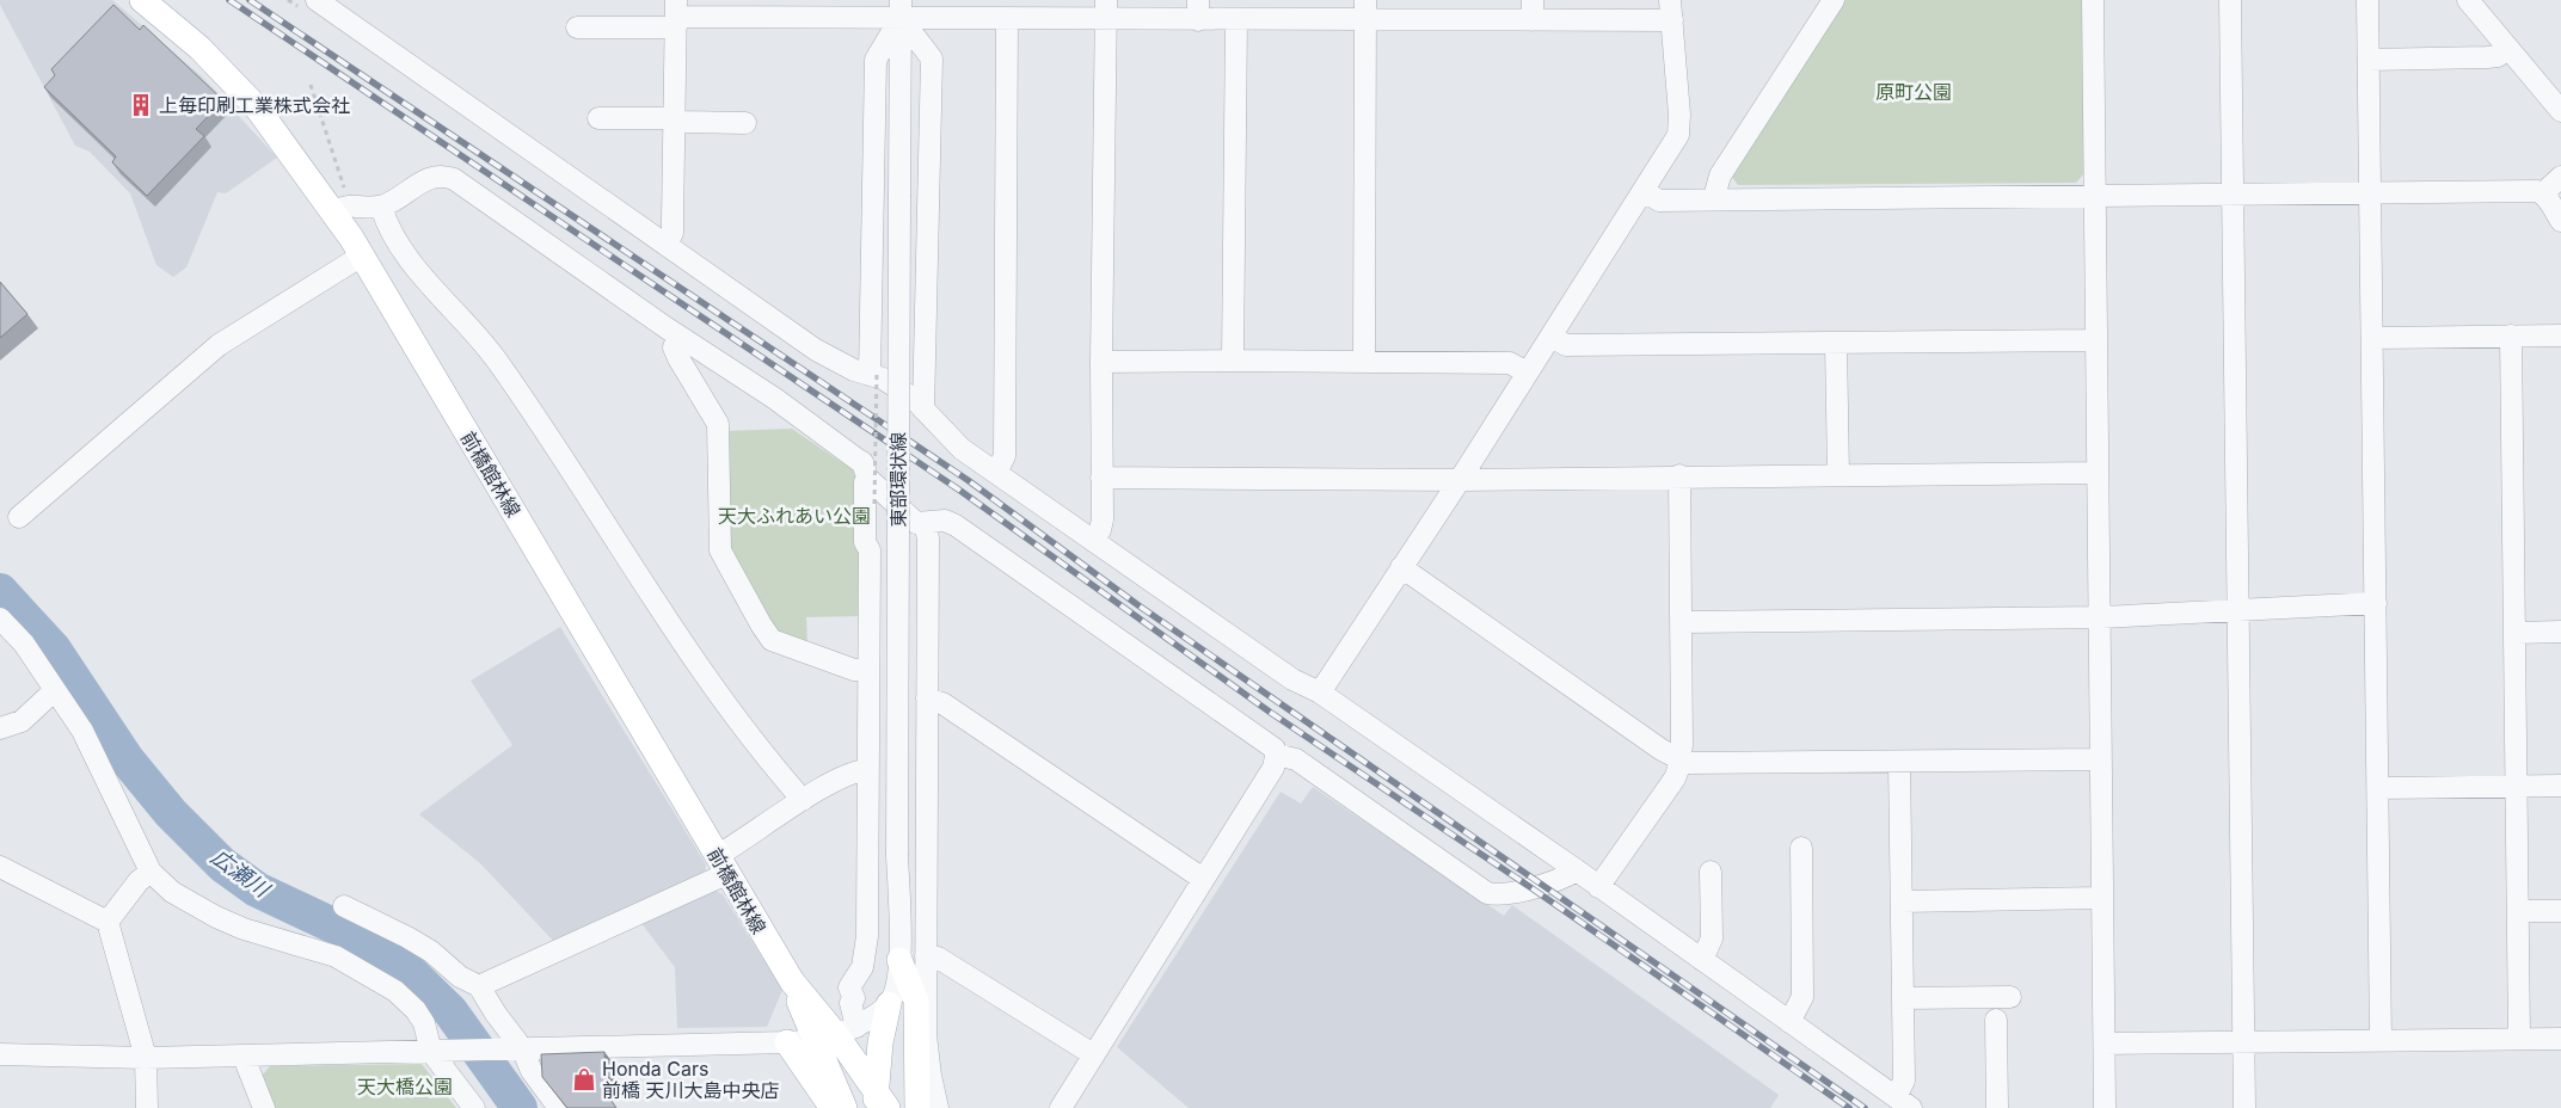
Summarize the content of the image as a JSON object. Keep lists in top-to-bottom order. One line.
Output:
{"streets":{"main road":["前橋館林線"],"street":["東部環状線"]},"water":["広瀬川"],"parks":["原町公園","天大ふれあい公園","天大橋公園"],"places":{"building":["上毎印刷工業株式会社"],"shop":["Honda Cars 前橋 天川大島中央店"]}}
